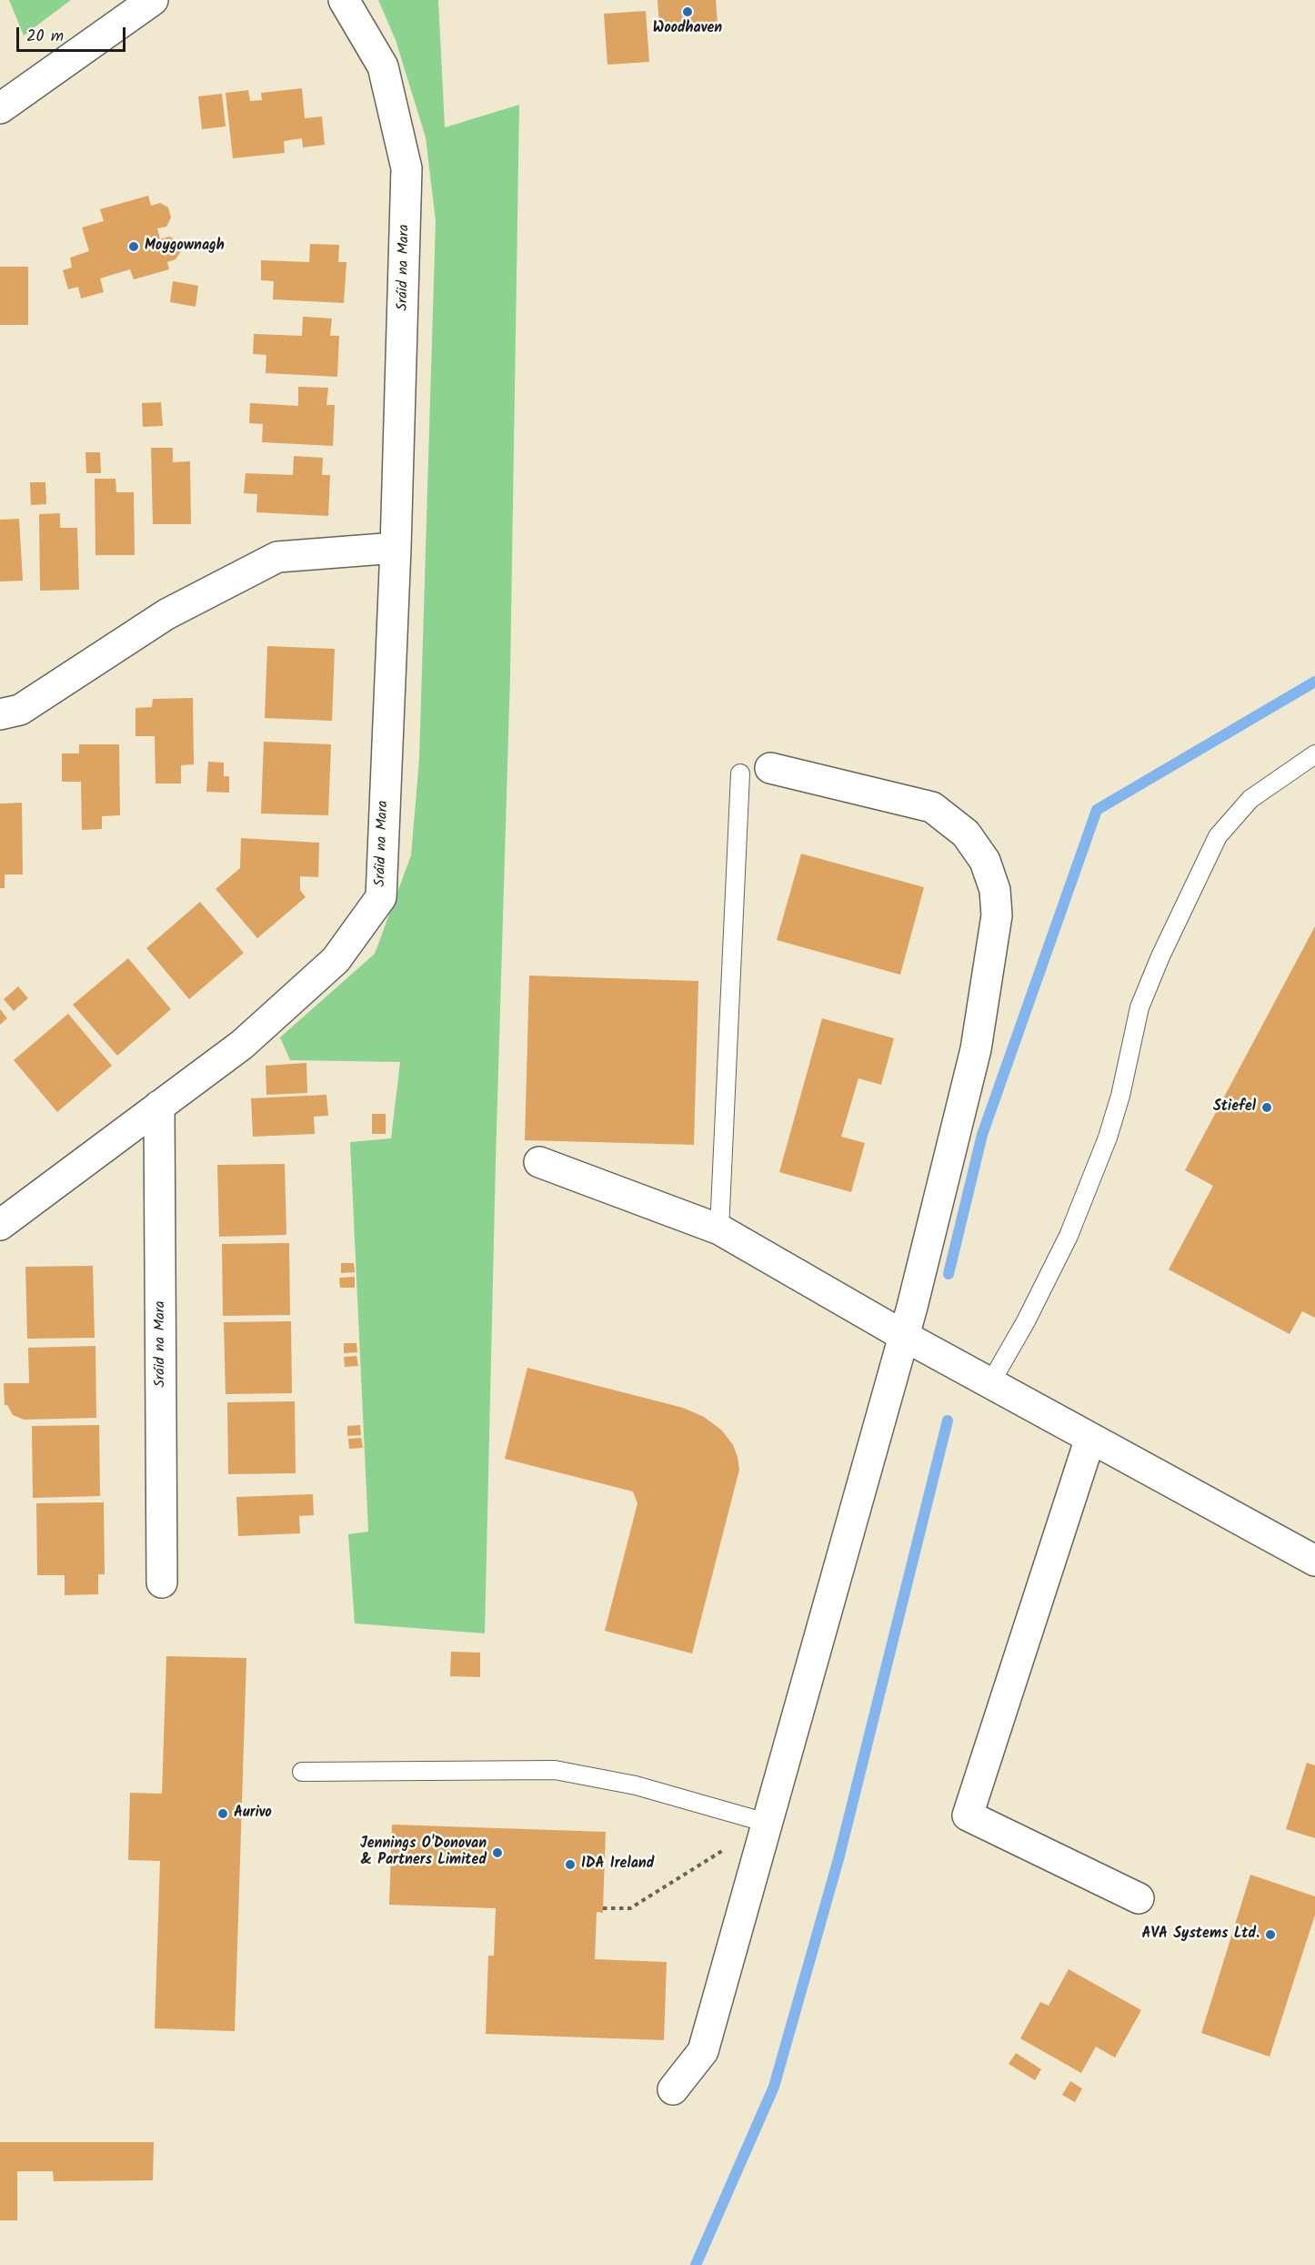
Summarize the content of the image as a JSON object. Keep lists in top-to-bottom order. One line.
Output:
{"streets":{"street":["Sráid na Mara"]},"places":["Woodhaven","Moygownagh","Stiefel","Aurivo","Jennings O'Donovan & Partners Limited","IDA Ireland","AVA Systems Ltd."],"scale_bar":"20 m"}
